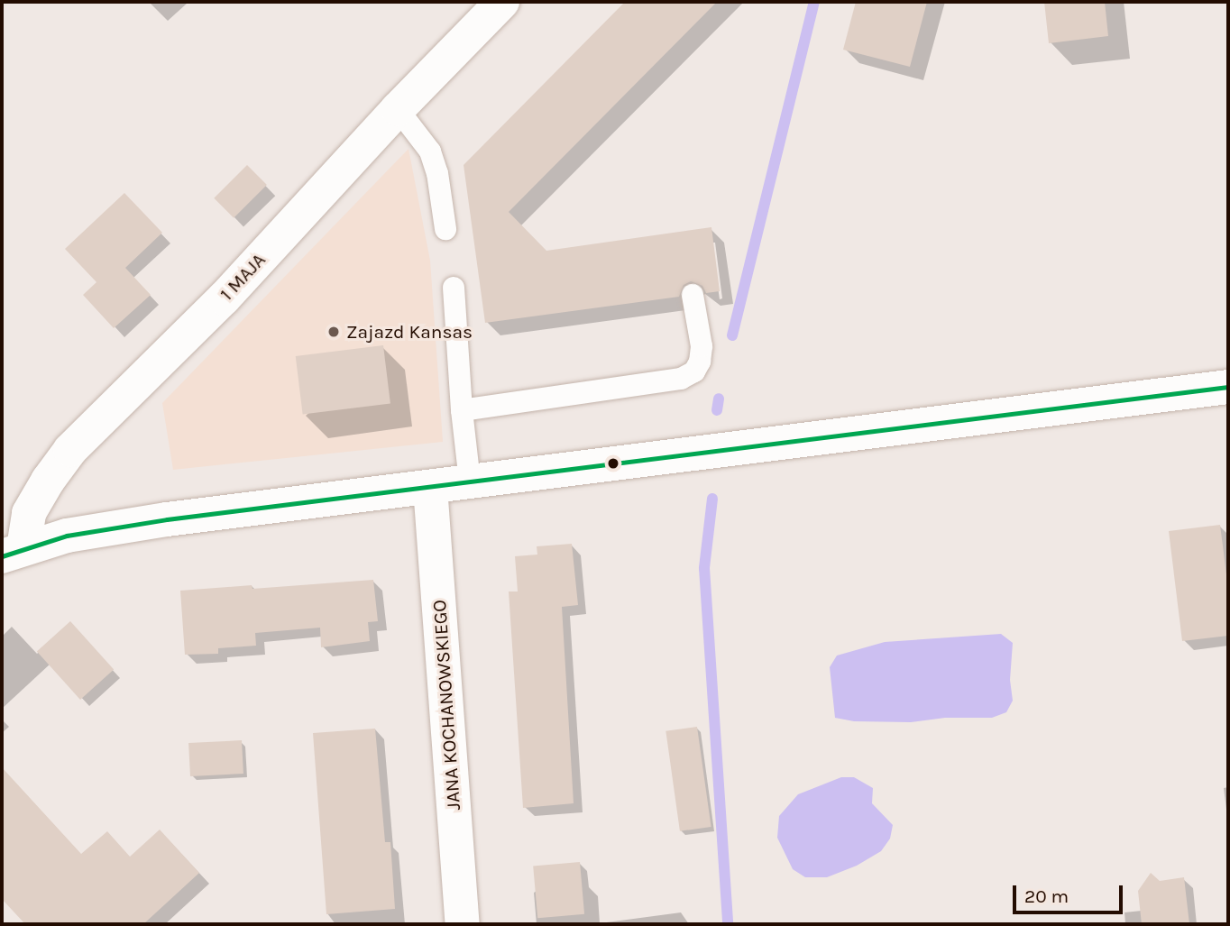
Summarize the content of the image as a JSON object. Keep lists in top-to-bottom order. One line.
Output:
{"streets":{"street":["1 MAJA","JANA KOCHANOWSKIEGO"]},"places":["Zajazd Kansas"],"scale_bar":"20 m"}
